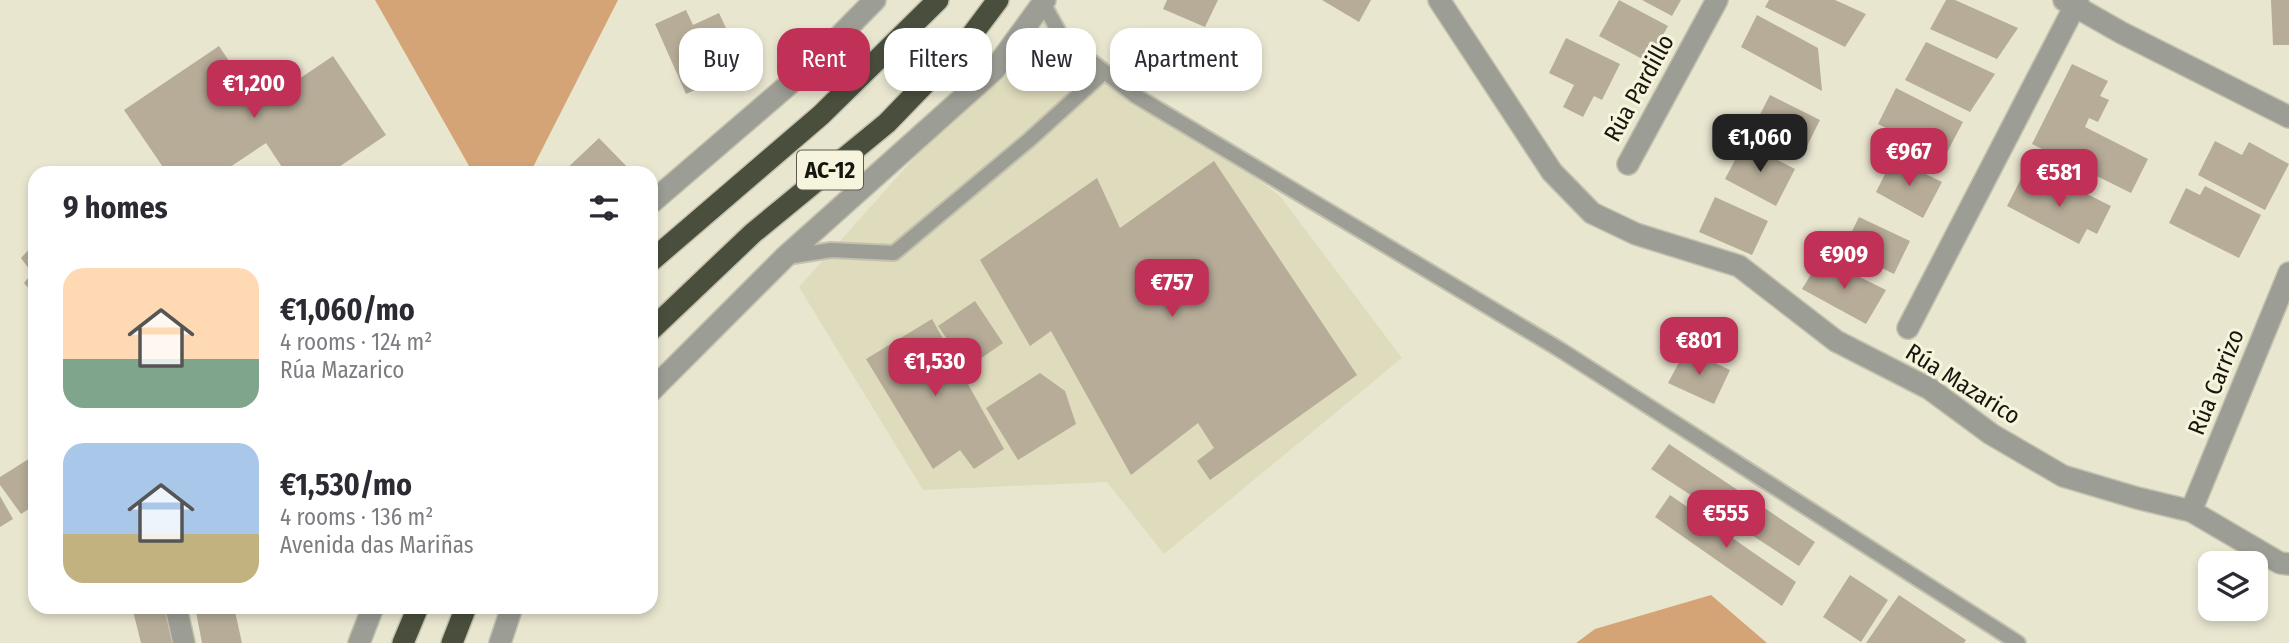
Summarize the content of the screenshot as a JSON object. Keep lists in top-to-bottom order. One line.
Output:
{"streets":{"highway":["AC-12"],"street":["Rúa Pardillo","Rúa Carrizo","Rúa Mazarico"]},"crossings":[["Rúa Carrizo","Rúa Mazarico"]],"page":{"chip":["Buy","Rent","Filters","New","Apartment"],"price":["€1,200","€1,060","€967","€581","€909","€757","€801","€1,530","€555"],"heading":"9 homes","list":[{"name":"€1,060/mo","note":"4 rooms · 124 m² · Rúa Mazarico"},{"name":"€1,530/mo","note":"4 rooms · 136 m² · Avenida das Mariñas"}]}}
